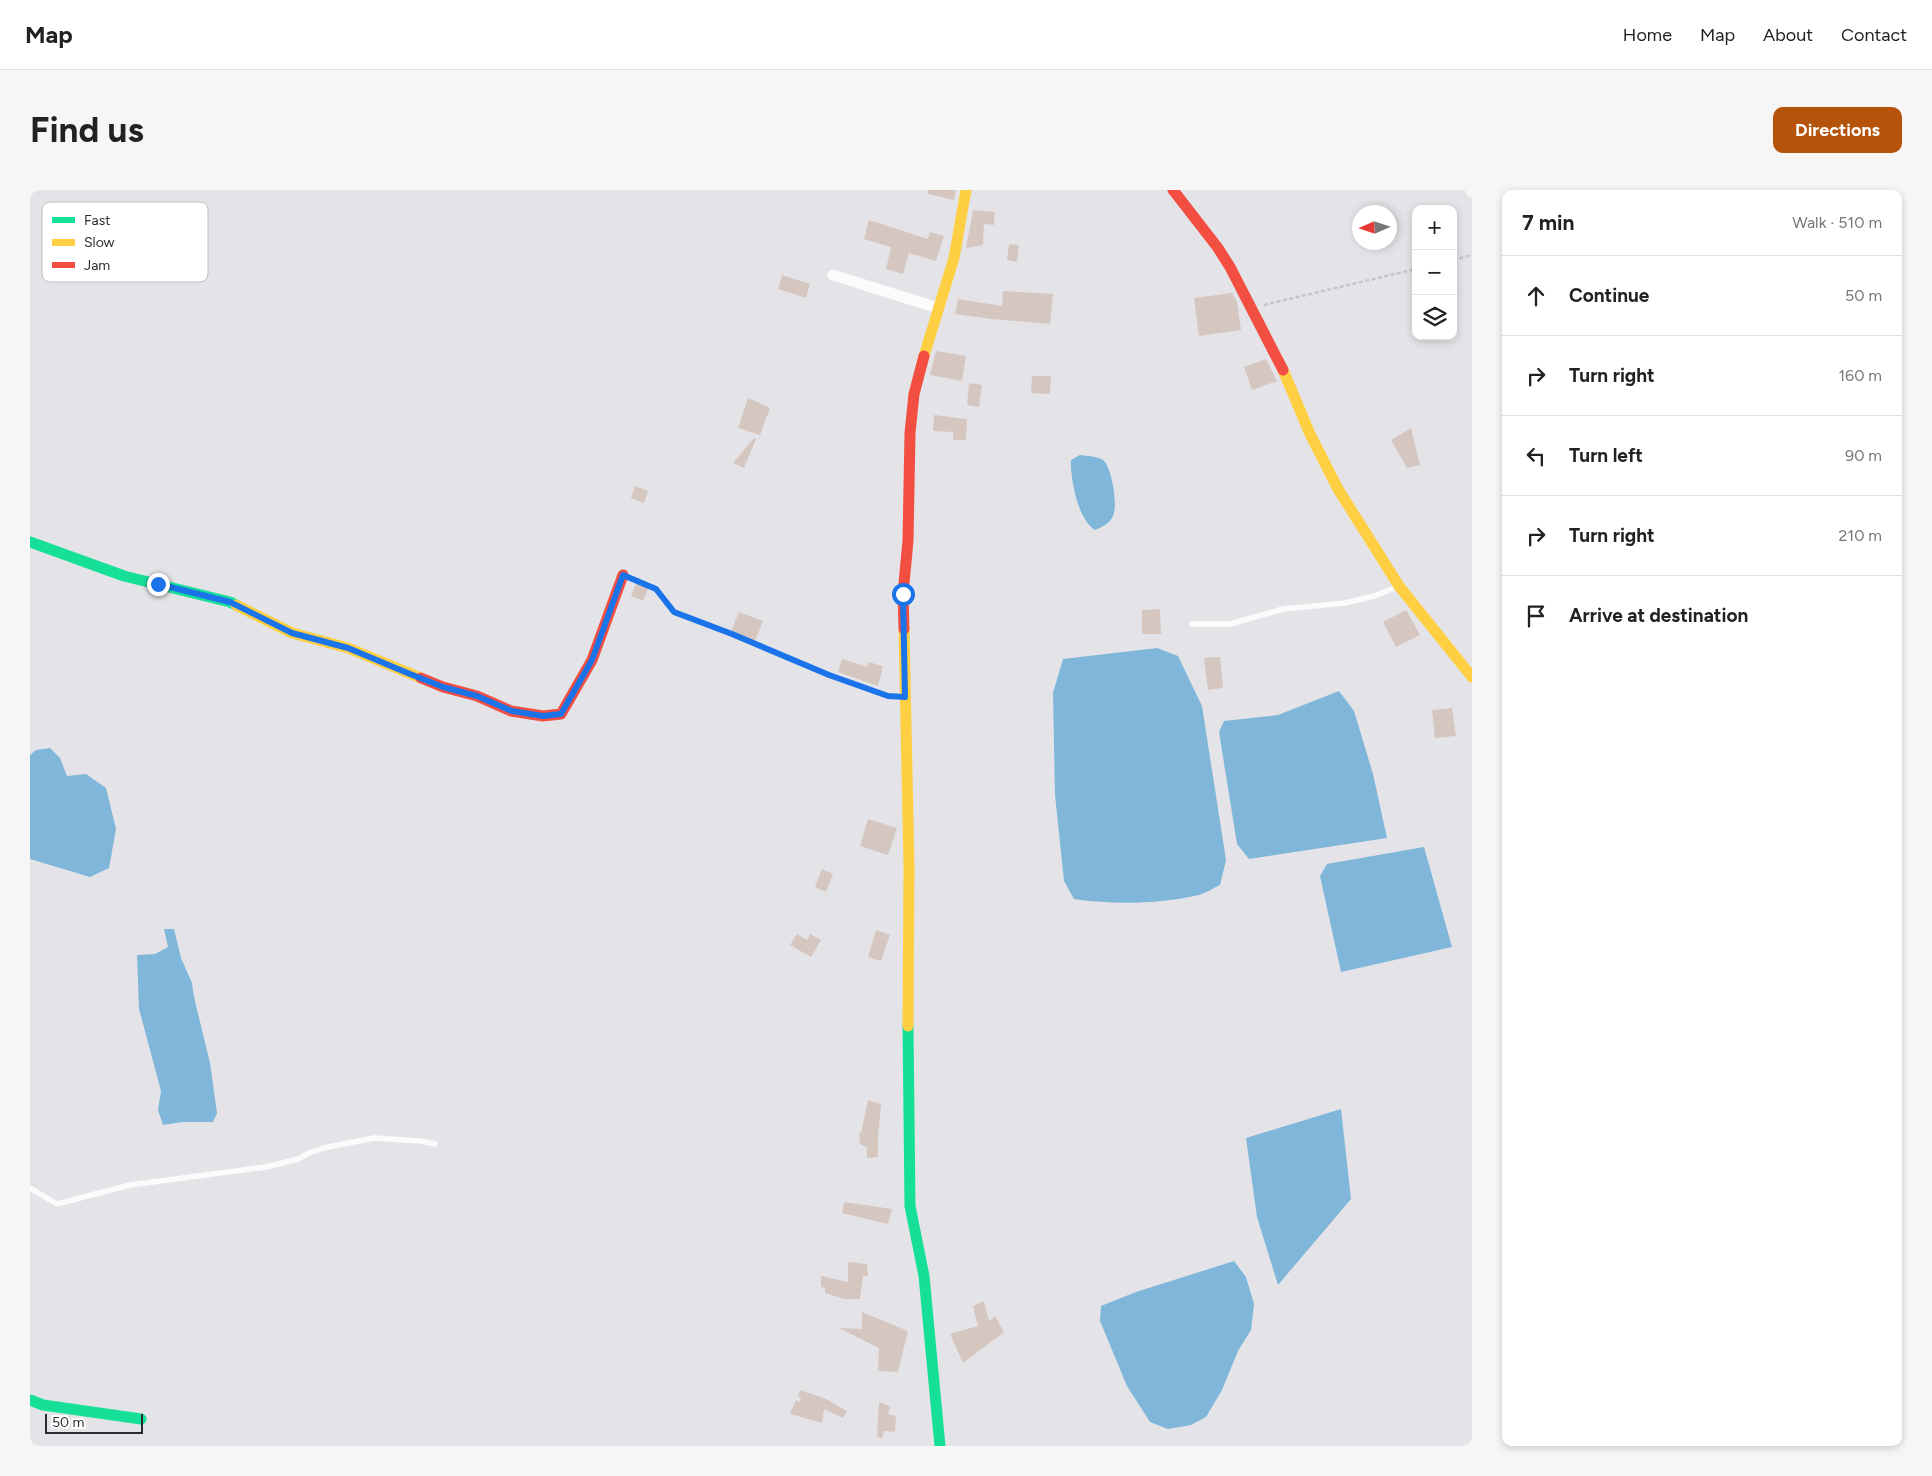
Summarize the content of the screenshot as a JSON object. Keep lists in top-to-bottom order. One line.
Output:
{"legend":["Fast","Slow","Jam"],"scale_bar":"50 m","north":"left","page":{"header":"Map","nav":["Home","Map","About","Contact"],"buttons":"Directions","title":"Find us","heading":["7 min","Walk · 510 m"],"map_buttons":["+","−"],"list":[["Continue","50 m"],["Turn right","160 m"],["Turn left","90 m"],["Turn right","210 m"],"Arrive at destination"],"scale":"50 m"}}
